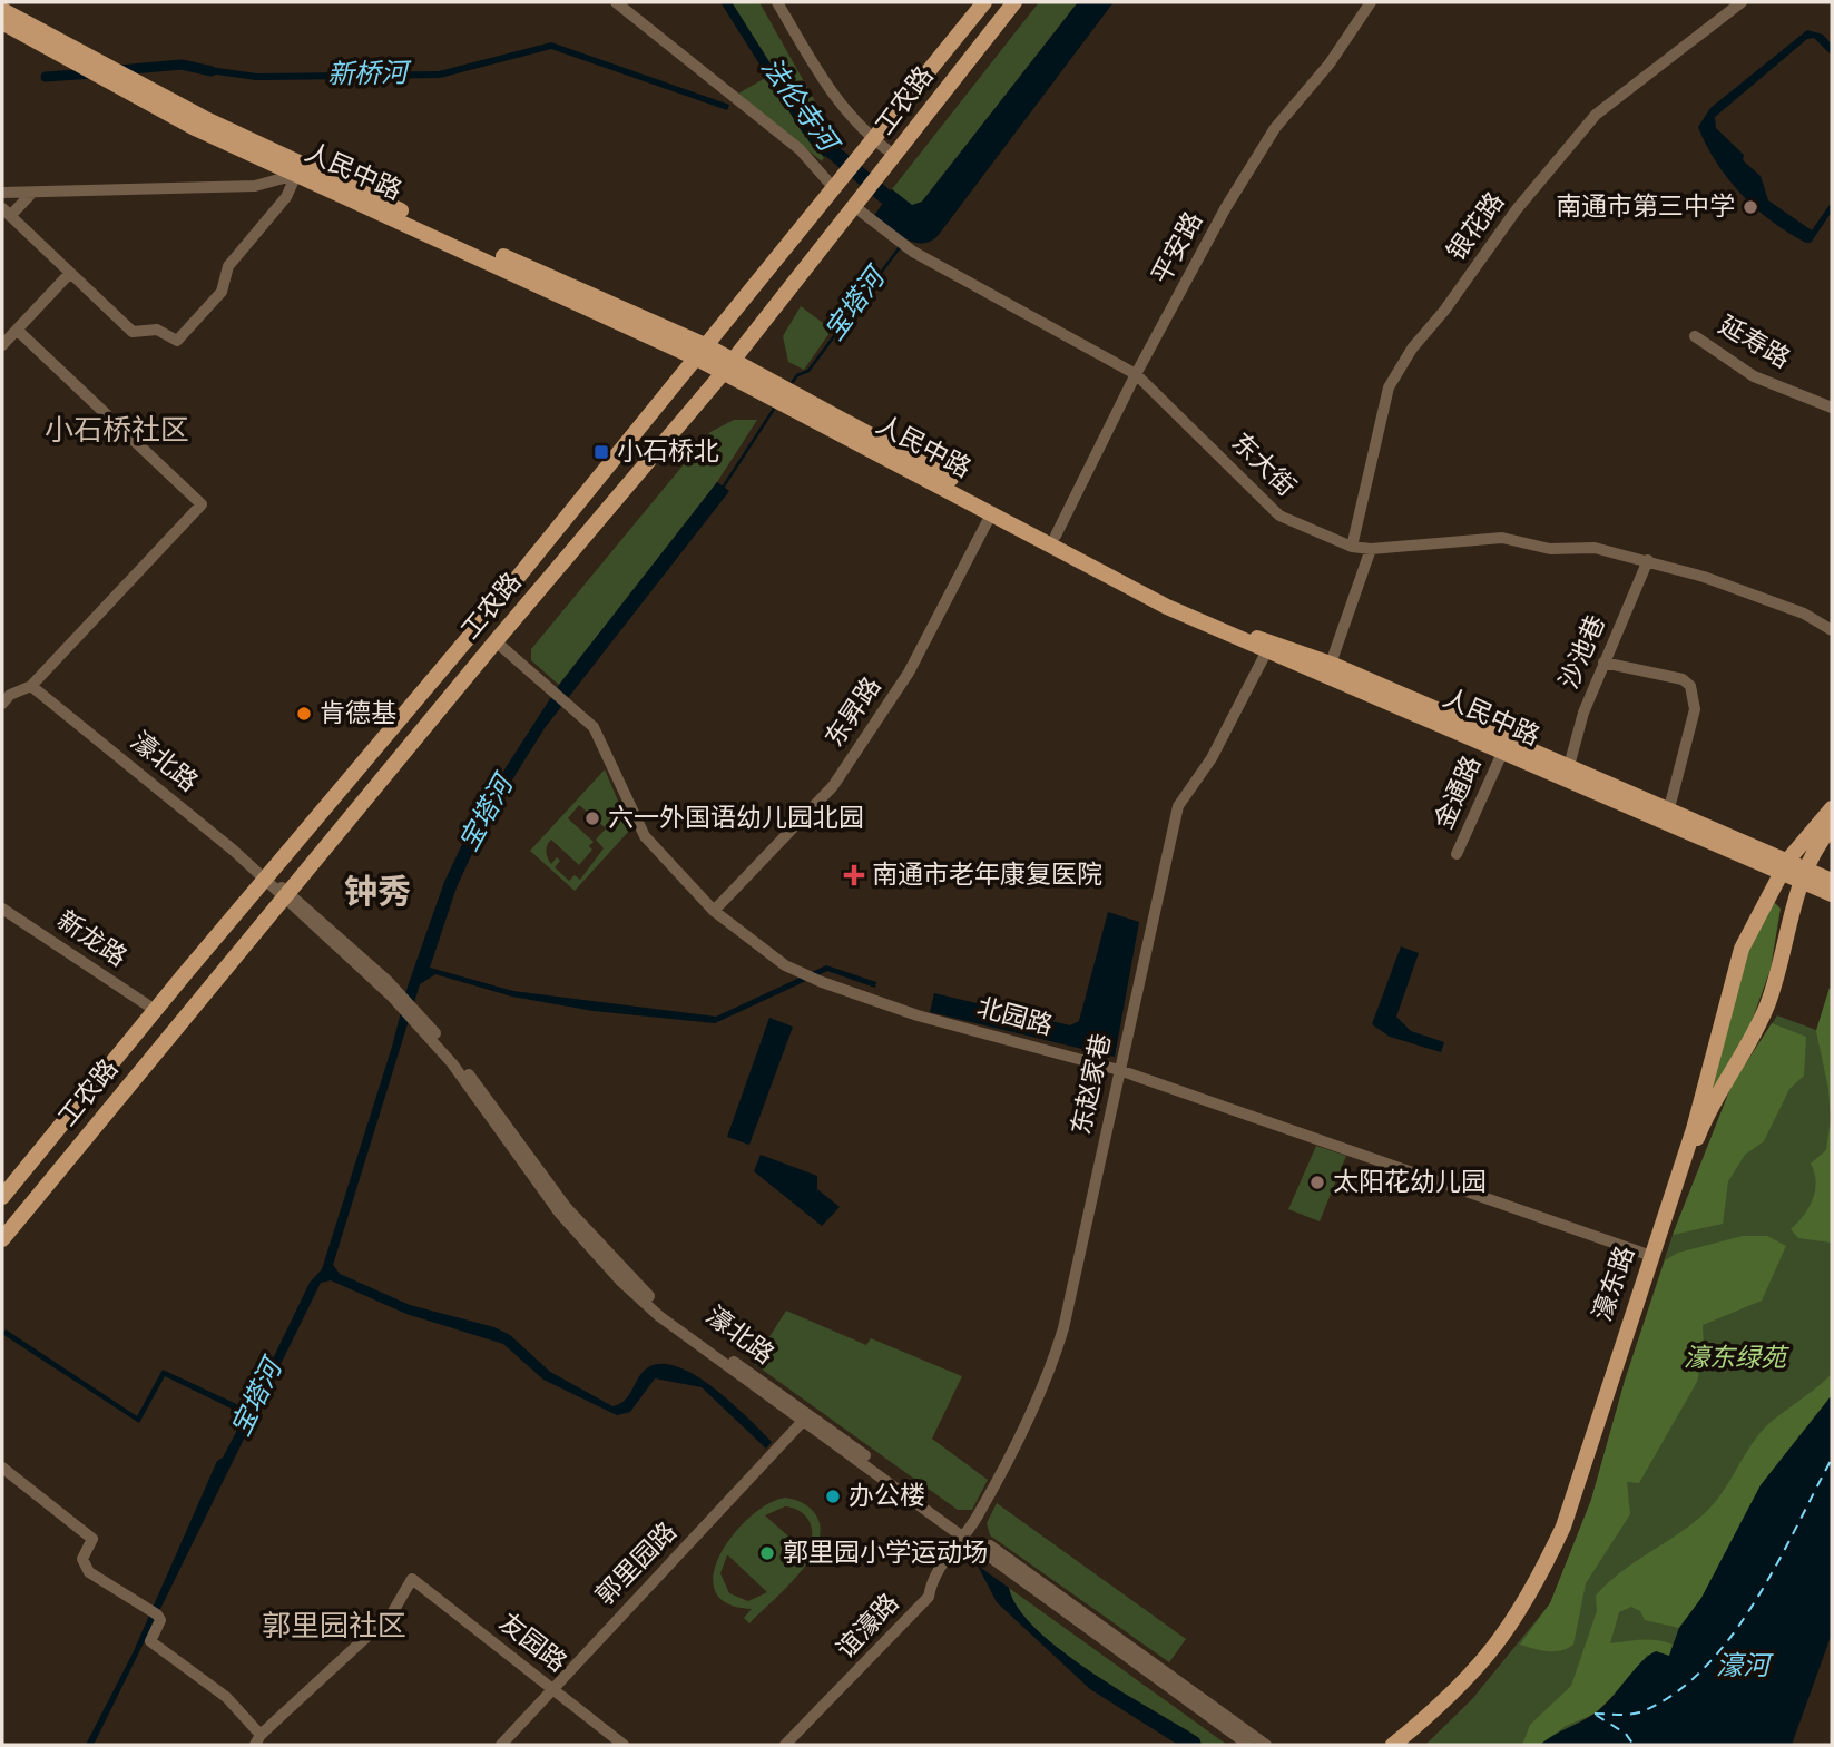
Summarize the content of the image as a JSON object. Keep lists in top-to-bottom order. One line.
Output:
{"streets":{"main road":["工农路","人民中路","濠东路"],"street":["银花路","平安路","延寿路","东大街","沙池巷","东昇路","濠北路","金通路","新龙路","北园路","东赵家巷","郭里园路","谊濠路","友园路"]},"crossings":[["工农路","人民中路"],["工农路","东大街"],["工农路","濠北路"],["工农路","新龙路"],["工农路","北园路"],["人民中路","平安路"],["人民中路","沙池巷"],["人民中路","东昇路"],["人民中路","金通路"],["人民中路","东赵家巷"],["人民中路","濠东路"],["银花路","东大街"],["平安路","东大街"],["东大街","沙池巷"],["东昇路","北园路"],["濠北路","东赵家巷"],["濠北路","郭里园路"],["濠北路","谊濠路"],["北园路","东赵家巷"],["北园路","濠东路"],["东赵家巷","谊濠路"],["郭里园路","友园路"]],"districts":["小石桥社区","钟秀","郭里园社区"],"water":["新桥河","法伦寺河","宝塔河","濠河"],"parks":["濠东绿苑"],"places":{"other":["南通市第三中学","肯德基","六一外国语幼儿园北园","太阳花幼儿园","办公楼","郭里园小学运动场"],"transit":["小石桥北"],"health":["南通市老年康复医院"]}}
